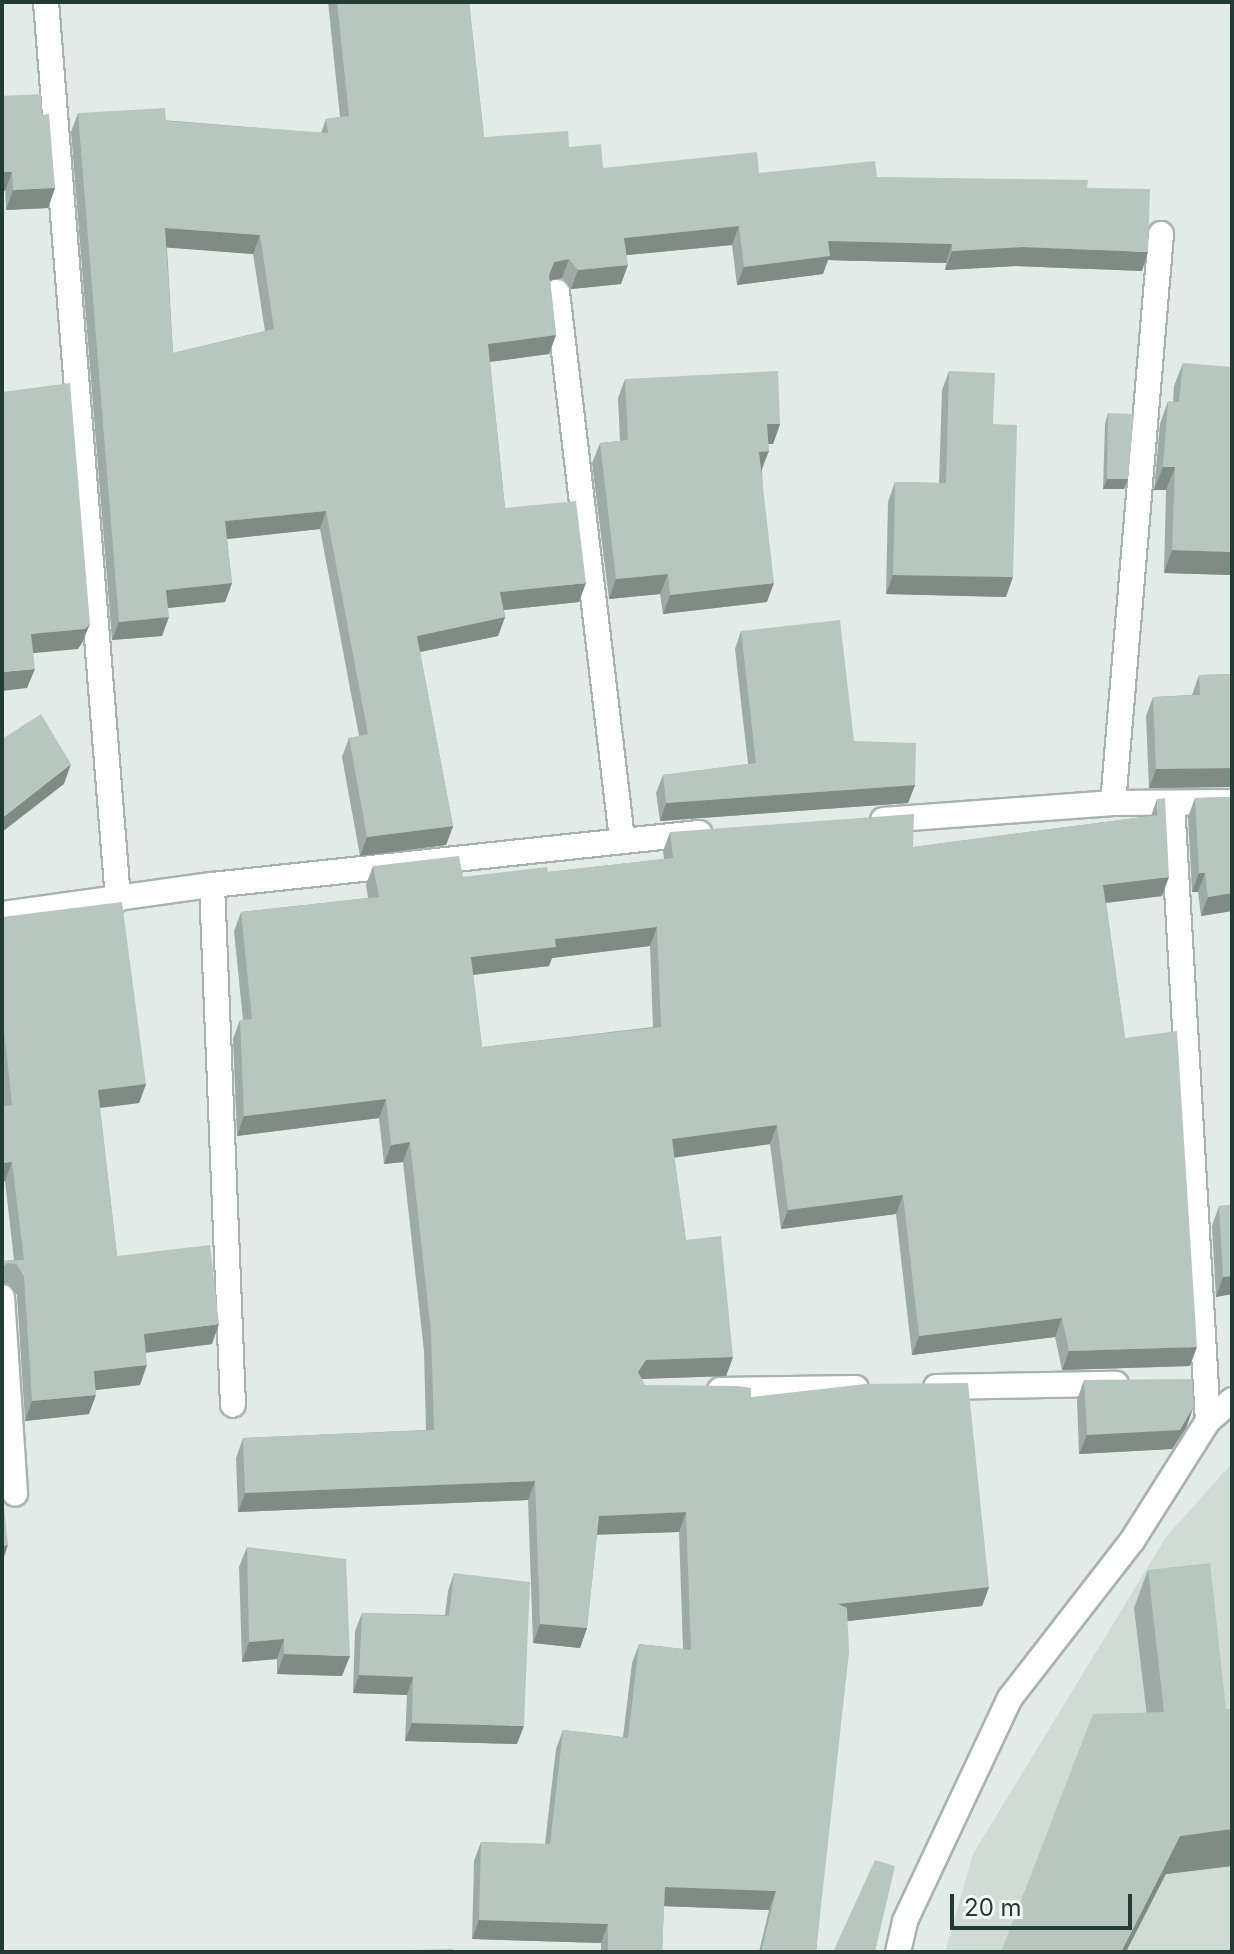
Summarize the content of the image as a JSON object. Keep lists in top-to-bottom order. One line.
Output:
{"scale_bar":"20 m"}
